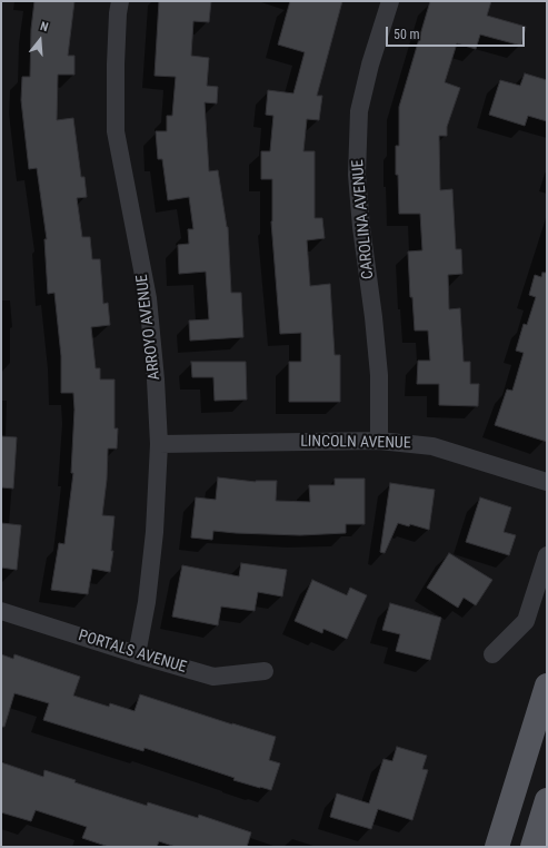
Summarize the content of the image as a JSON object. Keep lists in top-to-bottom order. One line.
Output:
{"streets":{"street":["CAROLINA AVENUE","ARROYO AVENUE","LINCOLN AVENUE","PORTALS AVENUE"]},"crossings":[["CAROLINA AVENUE","LINCOLN AVENUE"],["ARROYO AVENUE","LINCOLN AVENUE"],["ARROYO AVENUE","PORTALS AVENUE"]],"scale_bar":"50 m","north":"top"}
